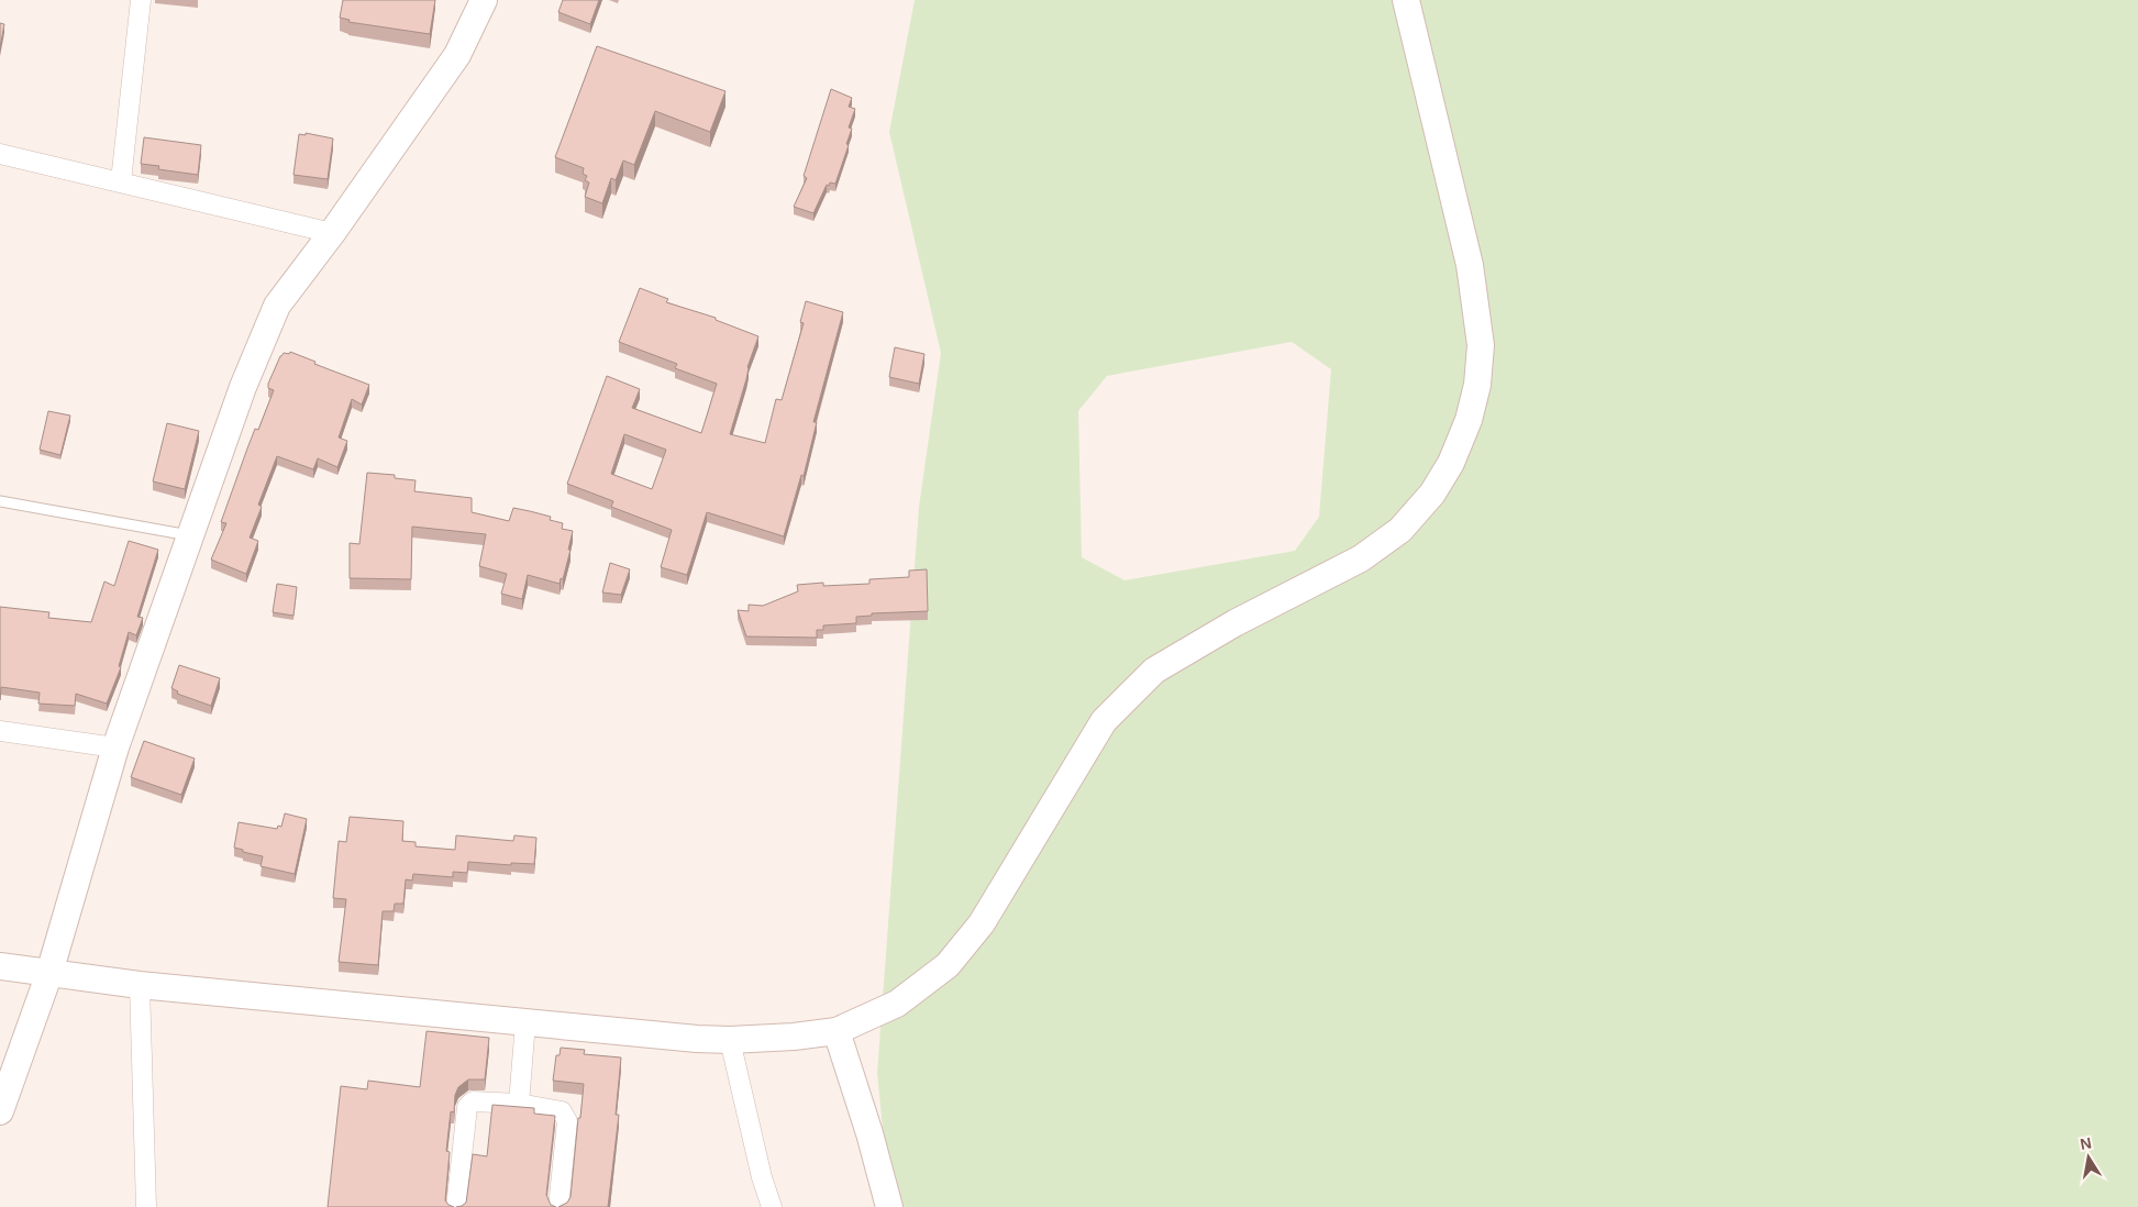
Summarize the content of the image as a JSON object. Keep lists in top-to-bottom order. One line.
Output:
{"north":"top"}
